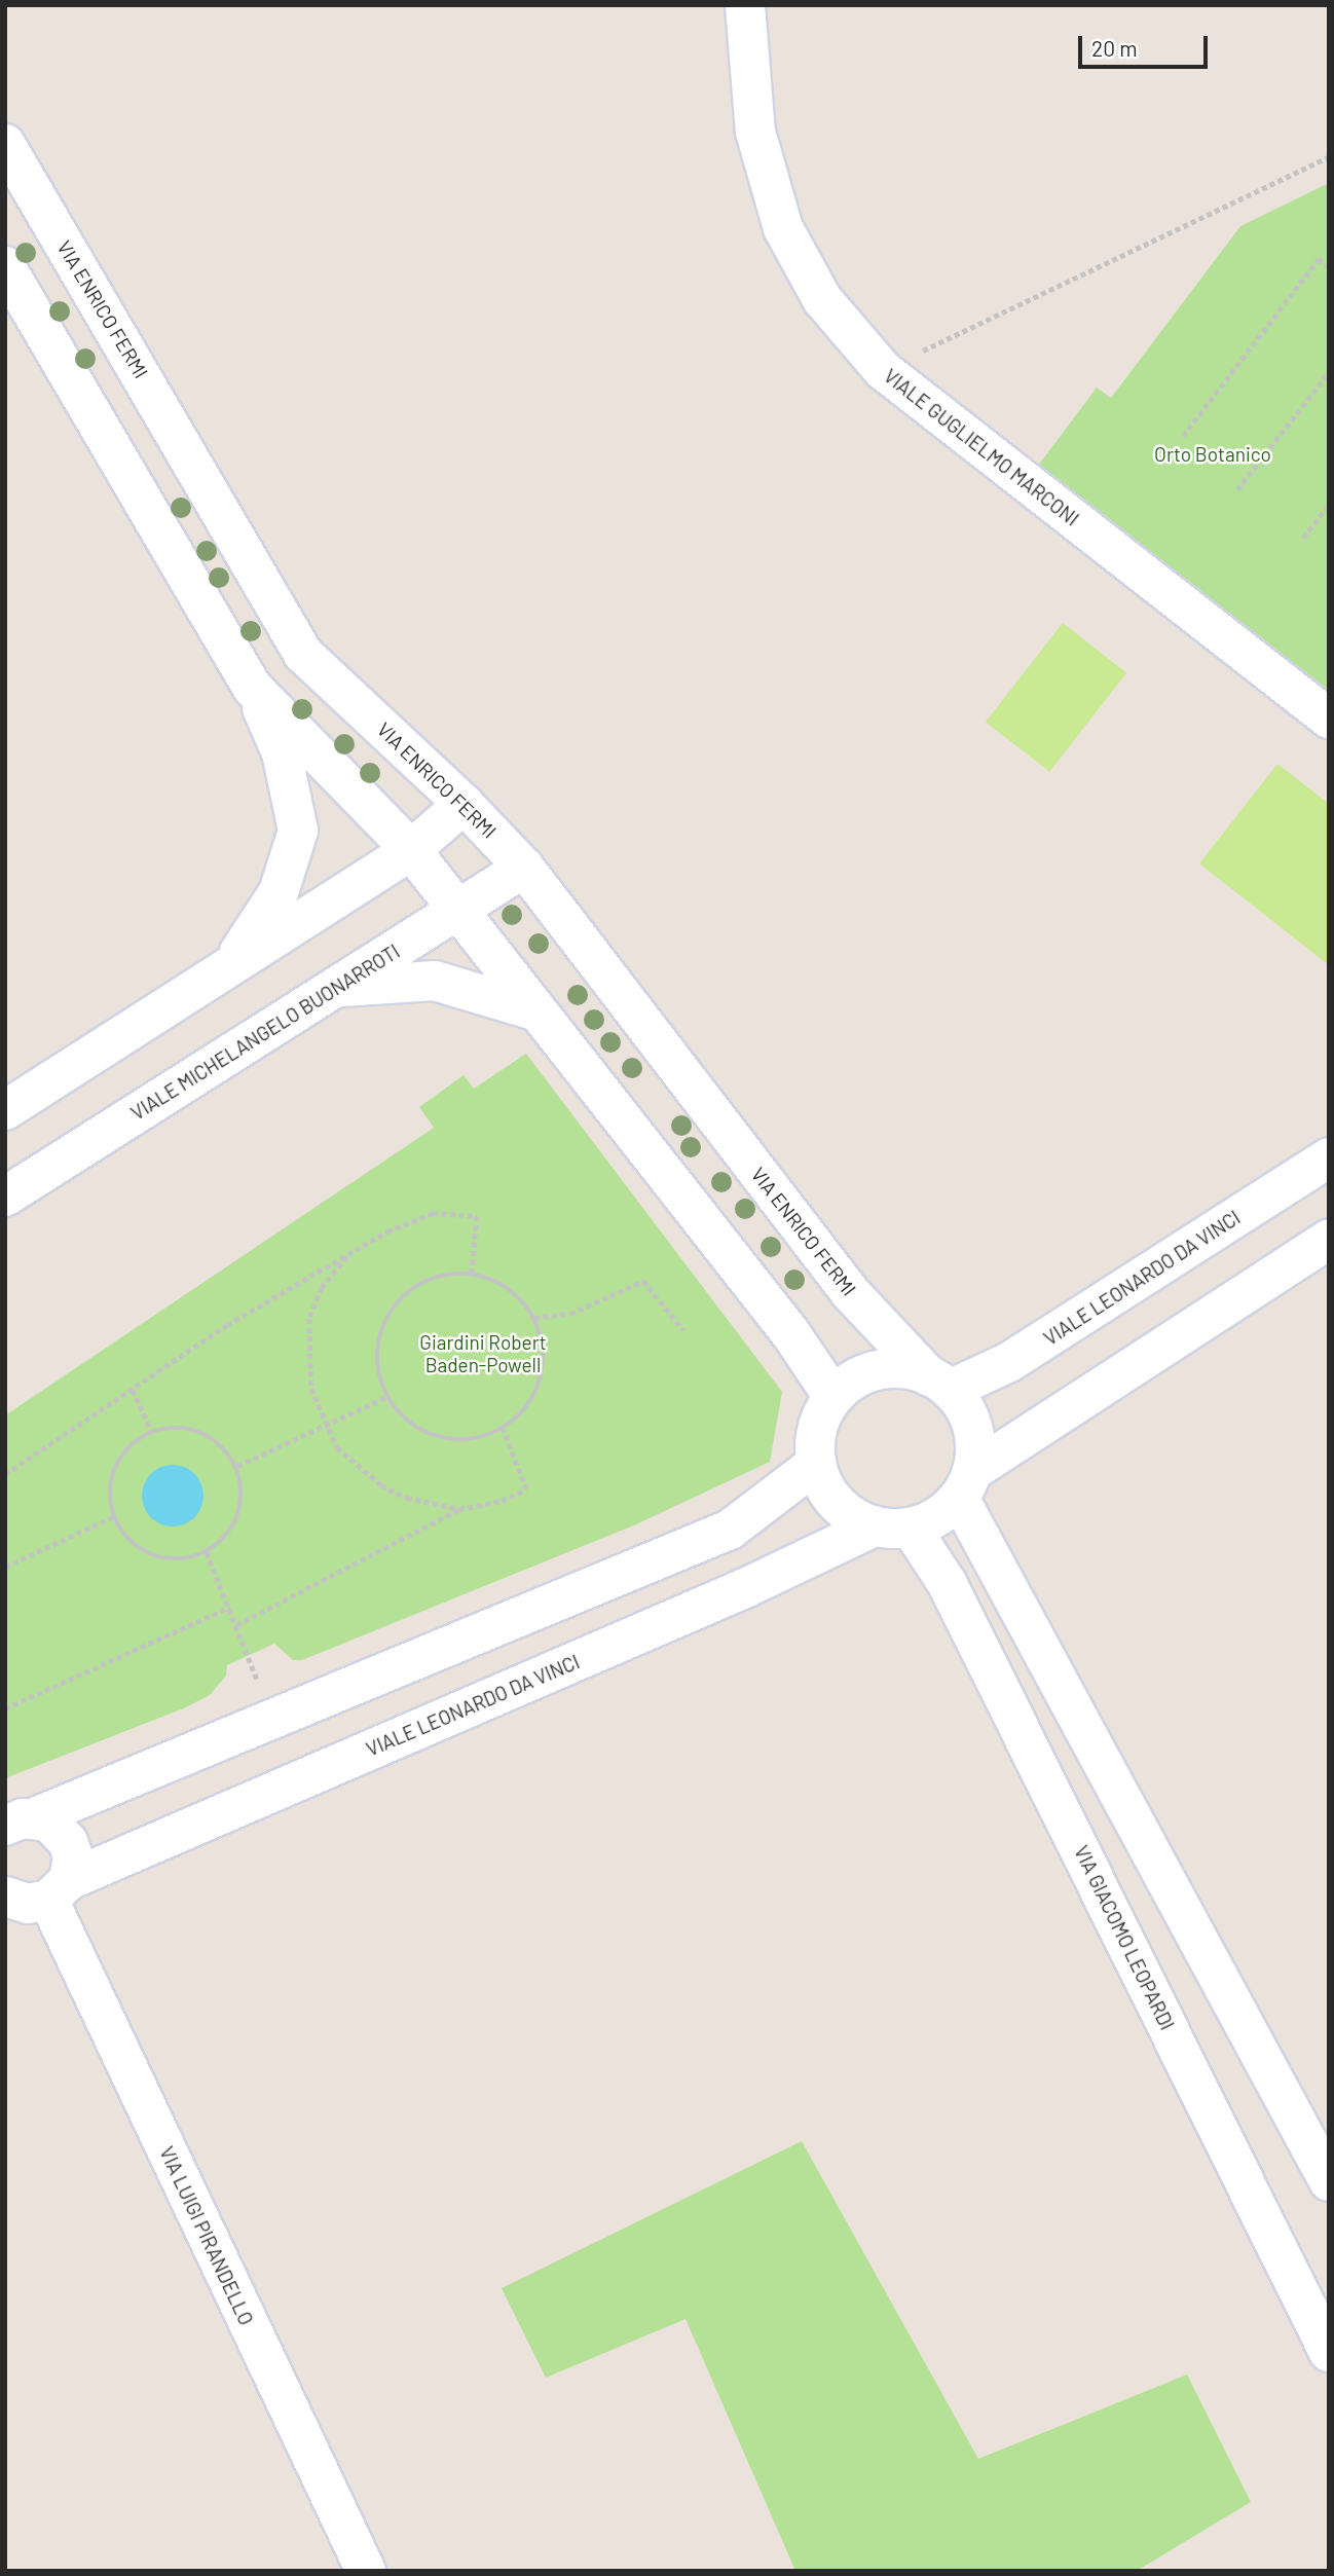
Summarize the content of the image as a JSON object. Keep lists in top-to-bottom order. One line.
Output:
{"streets":{"street":["VIA ENRICO FERMI","VIALE GUGLIELMO MARCONI","VIALE MICHELANGELO BUONARROTI","VIALE LEONARDO DA VINCI","VIA GIACOMO LEOPARDI","VIA LUIGI PIRANDELLO"]},"crossings":[["VIA ENRICO FERMI","VIALE MICHELANGELO BUONARROTI"],["VIA ENRICO FERMI","VIALE LEONARDO DA VINCI"],["VIA ENRICO FERMI","VIA GIACOMO LEOPARDI"],["VIALE LEONARDO DA VINCI","VIA GIACOMO LEOPARDI"],["VIALE LEONARDO DA VINCI","VIA LUIGI PIRANDELLO"]],"parks":["Orto Botanico","Giardini Robert Baden-Powell"],"scale_bar":"20 m"}
